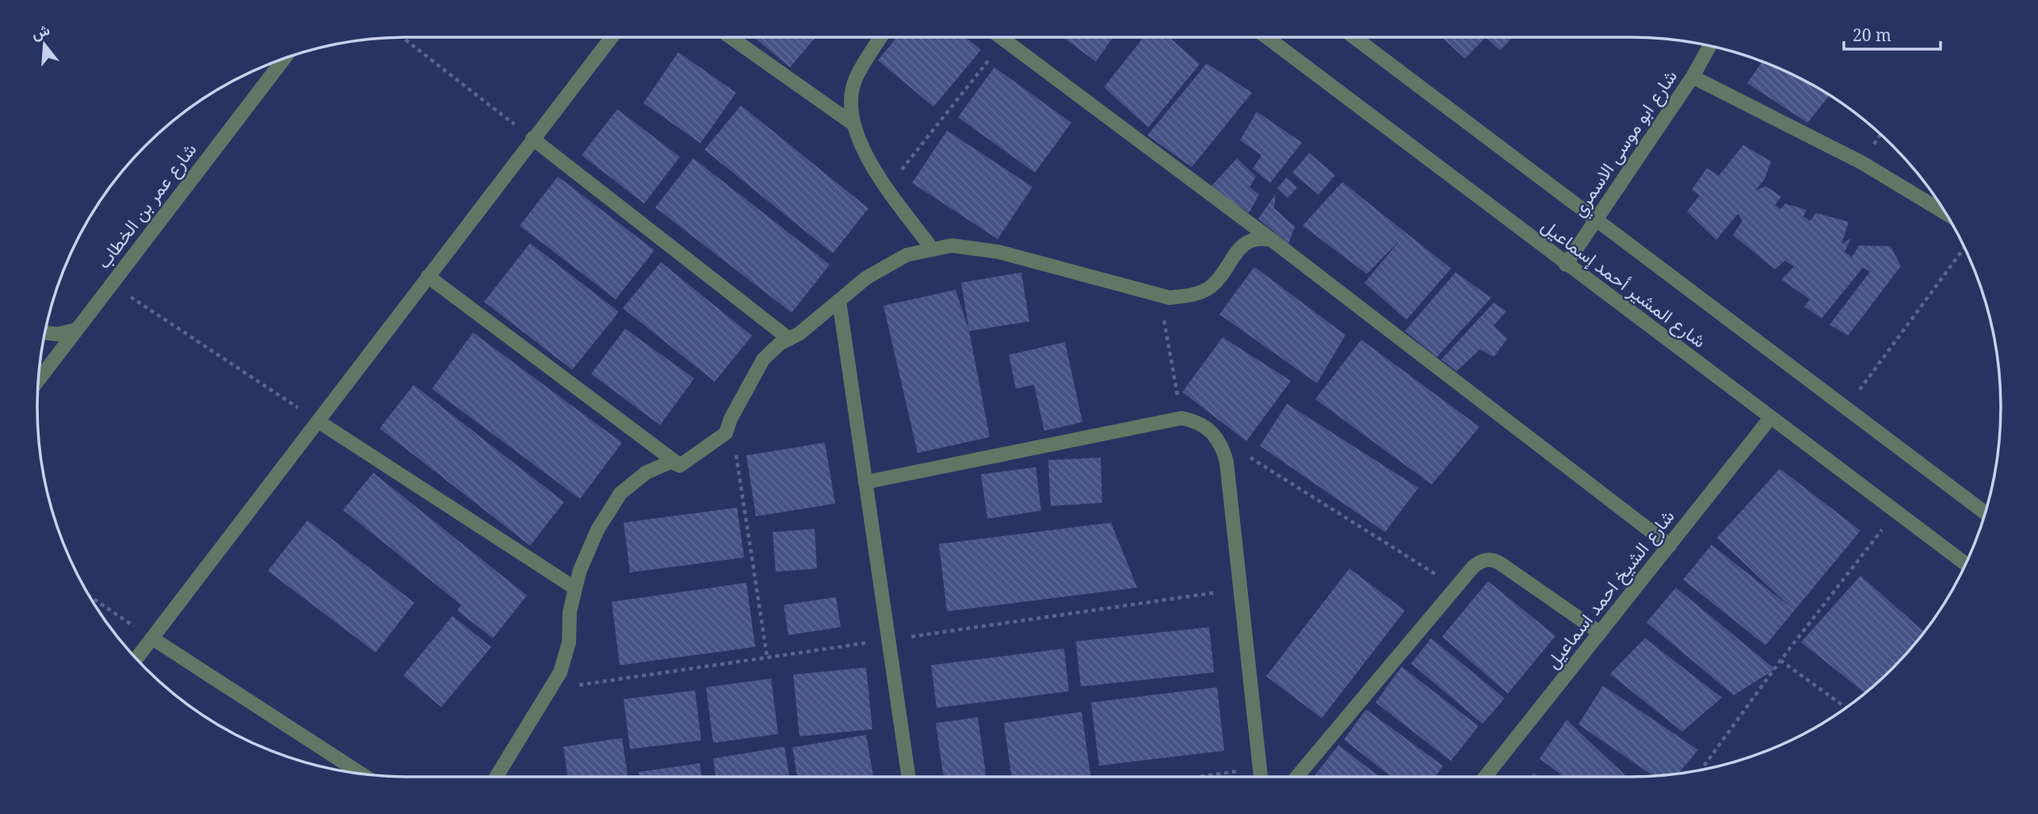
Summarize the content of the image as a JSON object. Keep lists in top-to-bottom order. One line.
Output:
{"streets":{"street":["شارع ابو موسى الاسمري","شارع عمر بن الخطاب","شارع المشير أحمد إسماعيل","شارع الشيخ احمد اسماعيل"]},"crossings":[["شارع ابو موسى الاسمري","شارع المشير أحمد إسماعيل"],["شارع المشير أحمد إسماعيل","شارع الشيخ احمد اسماعيل"]],"scale_bar":"20 m","north":"top"}
